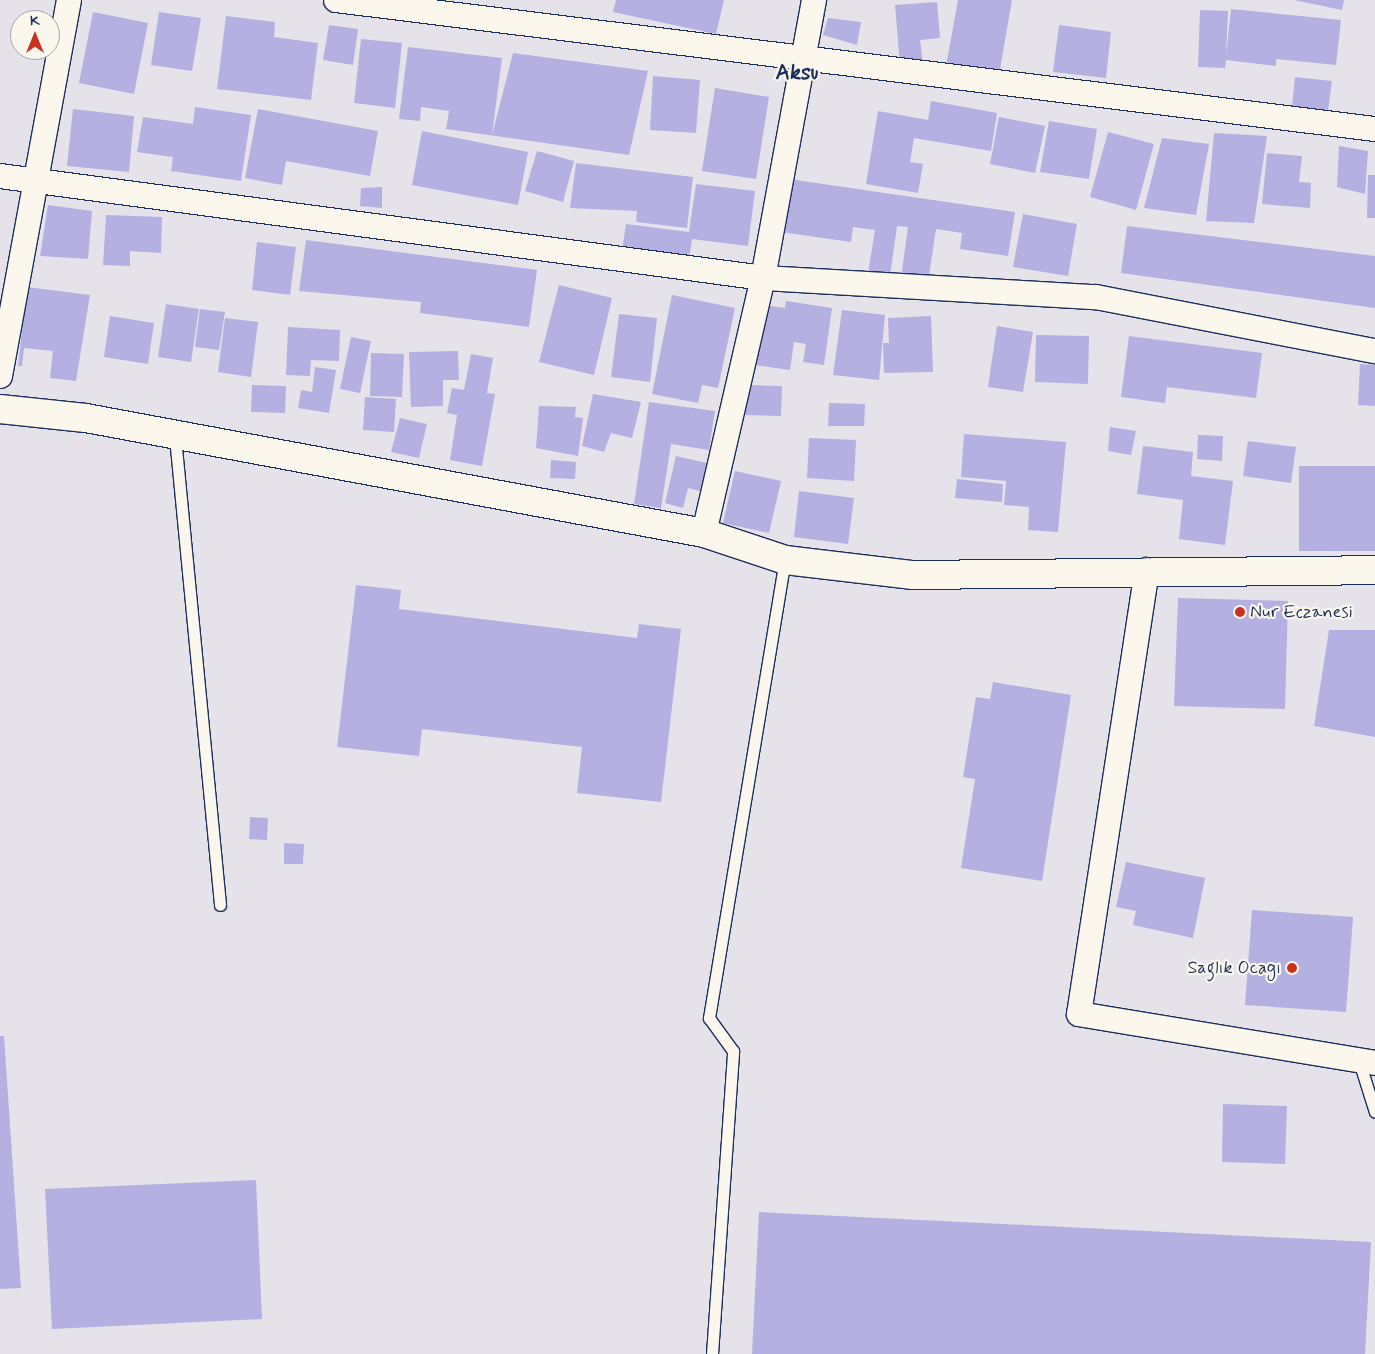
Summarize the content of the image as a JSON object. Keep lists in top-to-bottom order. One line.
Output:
{"districts":["Aksu"],"places":["Nur Eczanesi","Saglık Ocagı"],"north":"top"}
